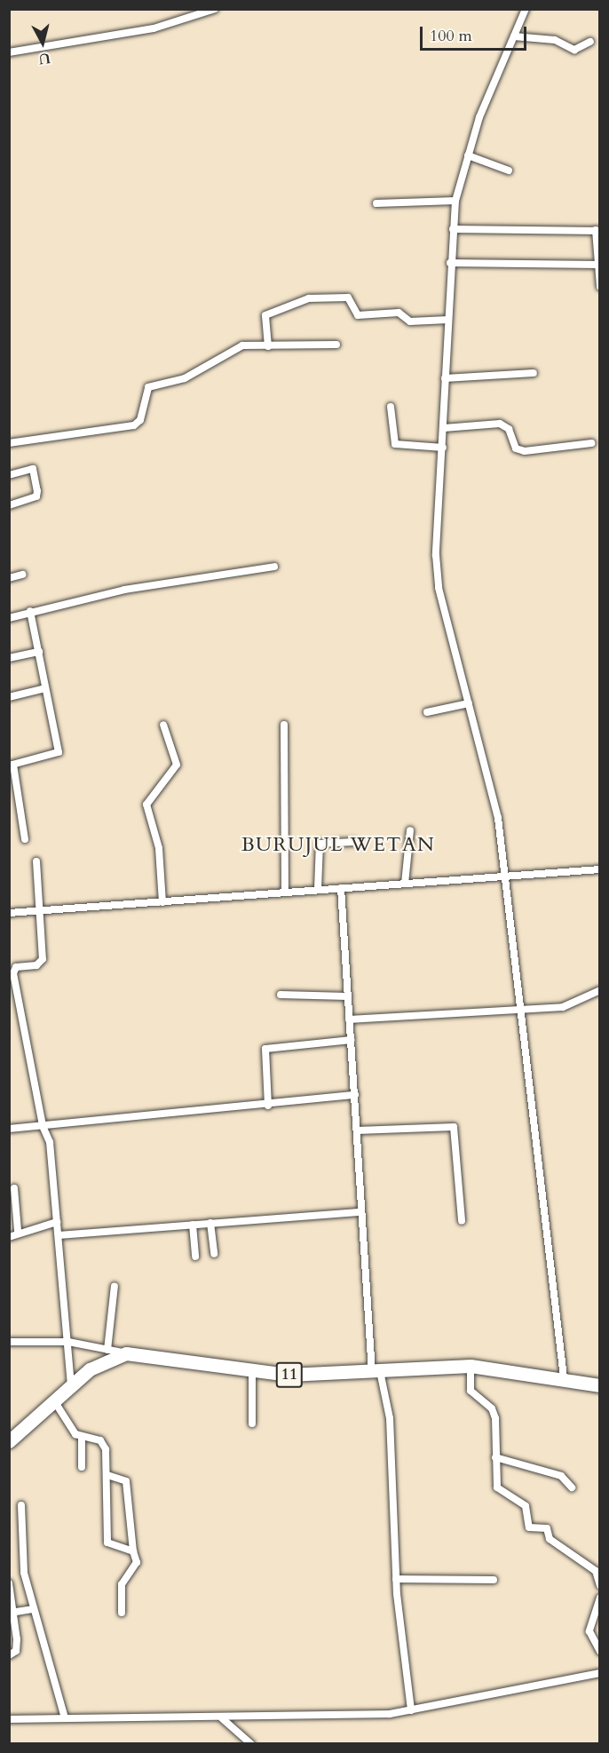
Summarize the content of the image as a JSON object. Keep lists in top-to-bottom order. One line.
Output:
{"streets":{"highway":["11"]},"districts":["BURUJUL WETAN"],"scale_bar":"100 m","north":"bottom"}
